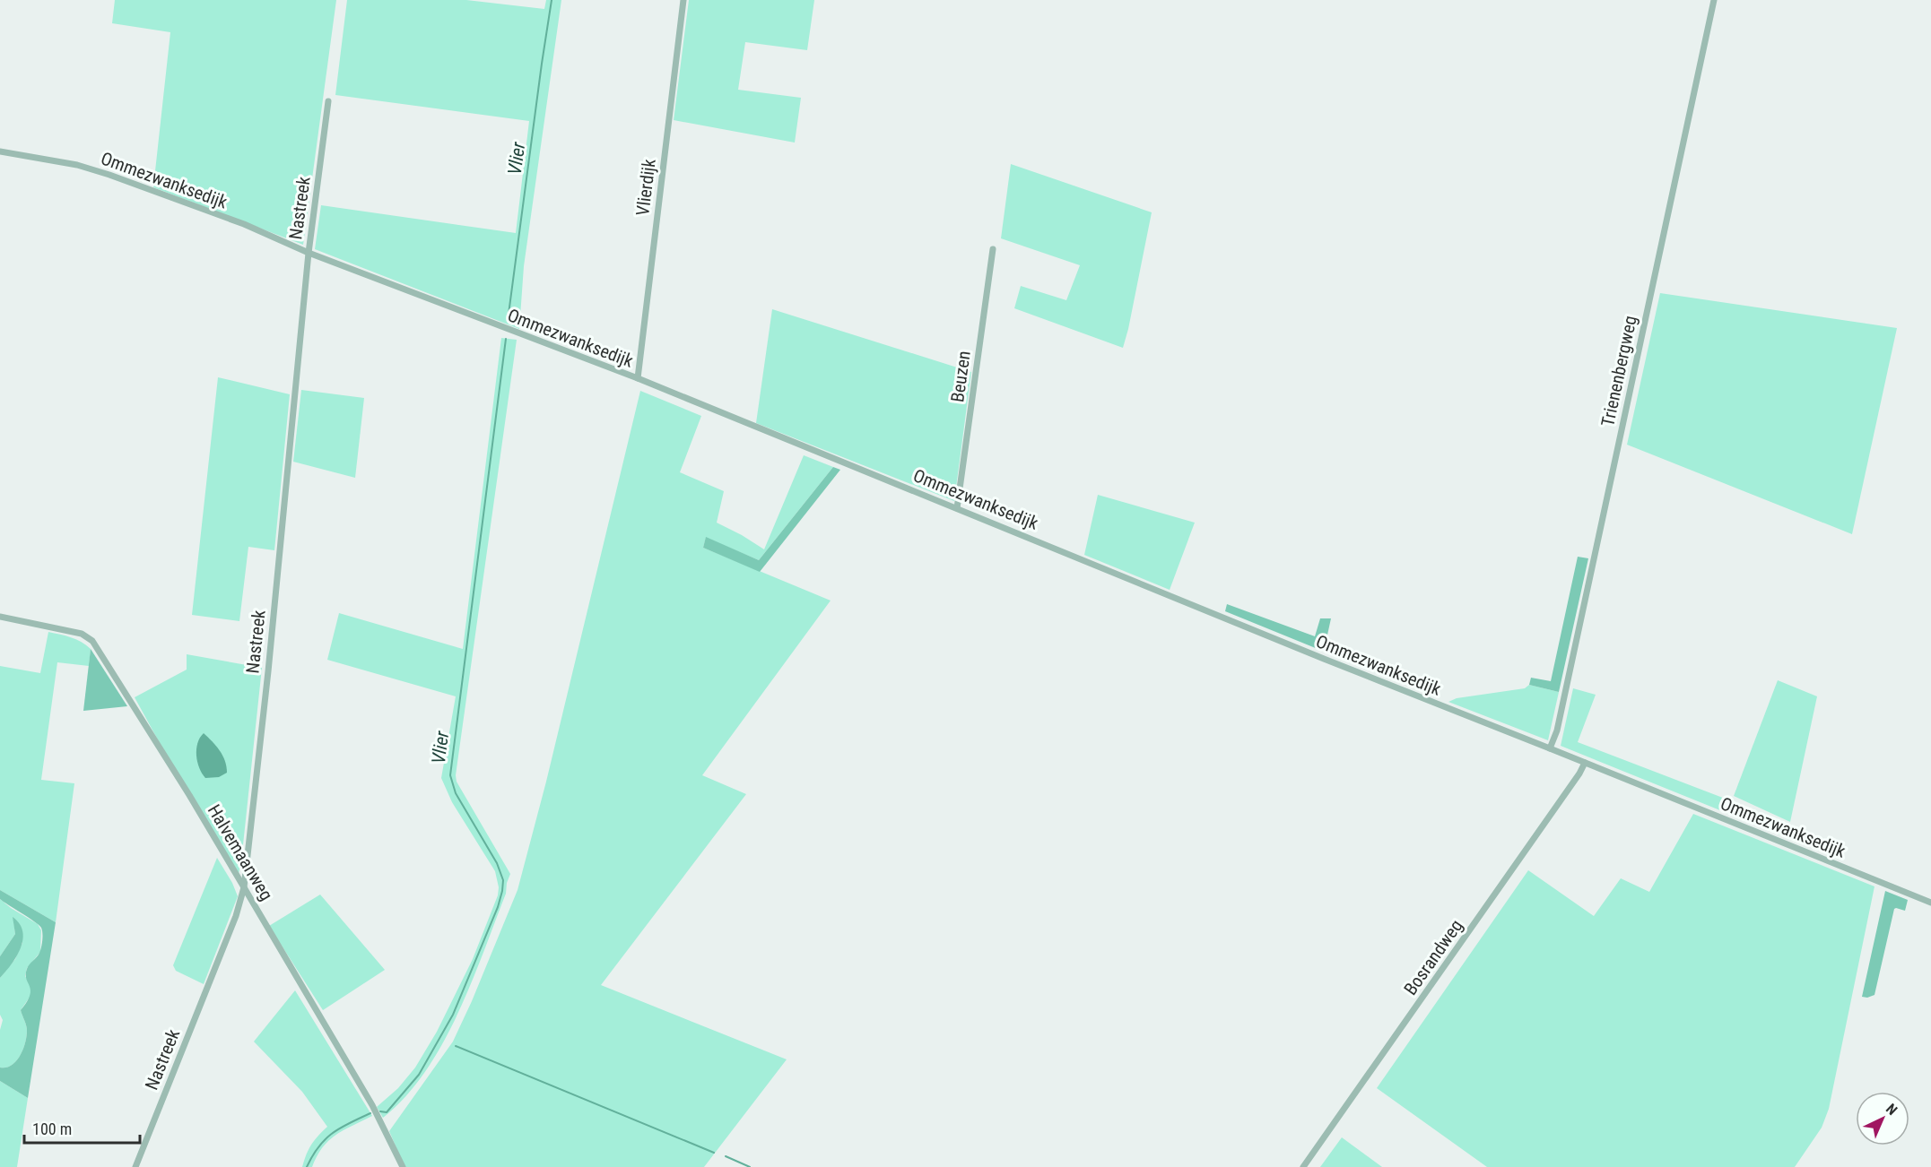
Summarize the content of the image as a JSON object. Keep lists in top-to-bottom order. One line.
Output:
{"streets":{"street":["Ommezwanksedijk","Vlierdijk","Nastreek","Trienenbergweg","Beuzen","Halvemaanweg","Bosrandweg"]},"crossings":[["Ommezwanksedijk","Vlierdijk"],["Ommezwanksedijk","Nastreek"],["Ommezwanksedijk","Trienenbergweg"],["Ommezwanksedijk","Beuzen"],["Ommezwanksedijk","Bosrandweg"],["Nastreek","Halvemaanweg"]],"water":["Vlier"],"scale_bar":"100 m","north":"top right"}
